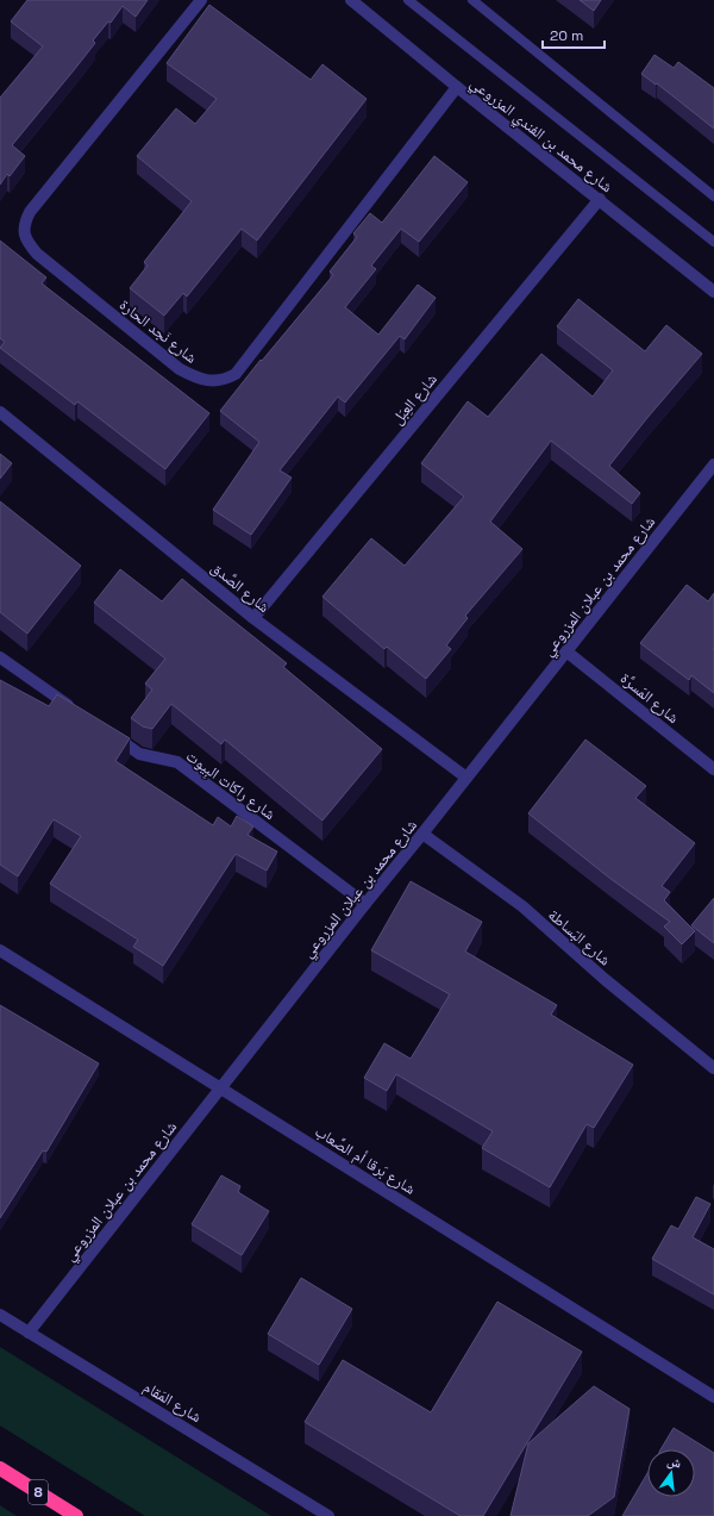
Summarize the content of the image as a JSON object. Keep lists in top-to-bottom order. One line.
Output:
{"streets":{"highway":["8"],"street":["شارع محمد بن الفندي المزروعي","شارع نَجد الحارة","شارع العِبَل","شارع محمد بن عبلان المزروعي","شارع الصِّدق","شارع المَسرَّة","شارع راكات البِيوت","شارع البَساطة","شارع بَرقا أم الصَّعاب","شارع المَقام"]},"crossings":[["شارع محمد بن الفندي المزروعي","شارع نَجد الحارة"],["شارع محمد بن الفندي المزروعي","شارع العِبَل"],["شارع العِبَل","شارع الصِّدق"],["شارع محمد بن عبلان المزروعي","شارع الصِّدق"],["شارع محمد بن عبلان المزروعي","شارع المَسرَّة"],["شارع محمد بن عبلان المزروعي","شارع راكات البِيوت"],["شارع محمد بن عبلان المزروعي","شارع البَساطة"],["شارع محمد بن عبلان المزروعي","شارع بَرقا أم الصَّعاب"],["شارع محمد بن عبلان المزروعي","شارع المَقام"]],"scale_bar":"20 m","north":"top"}
